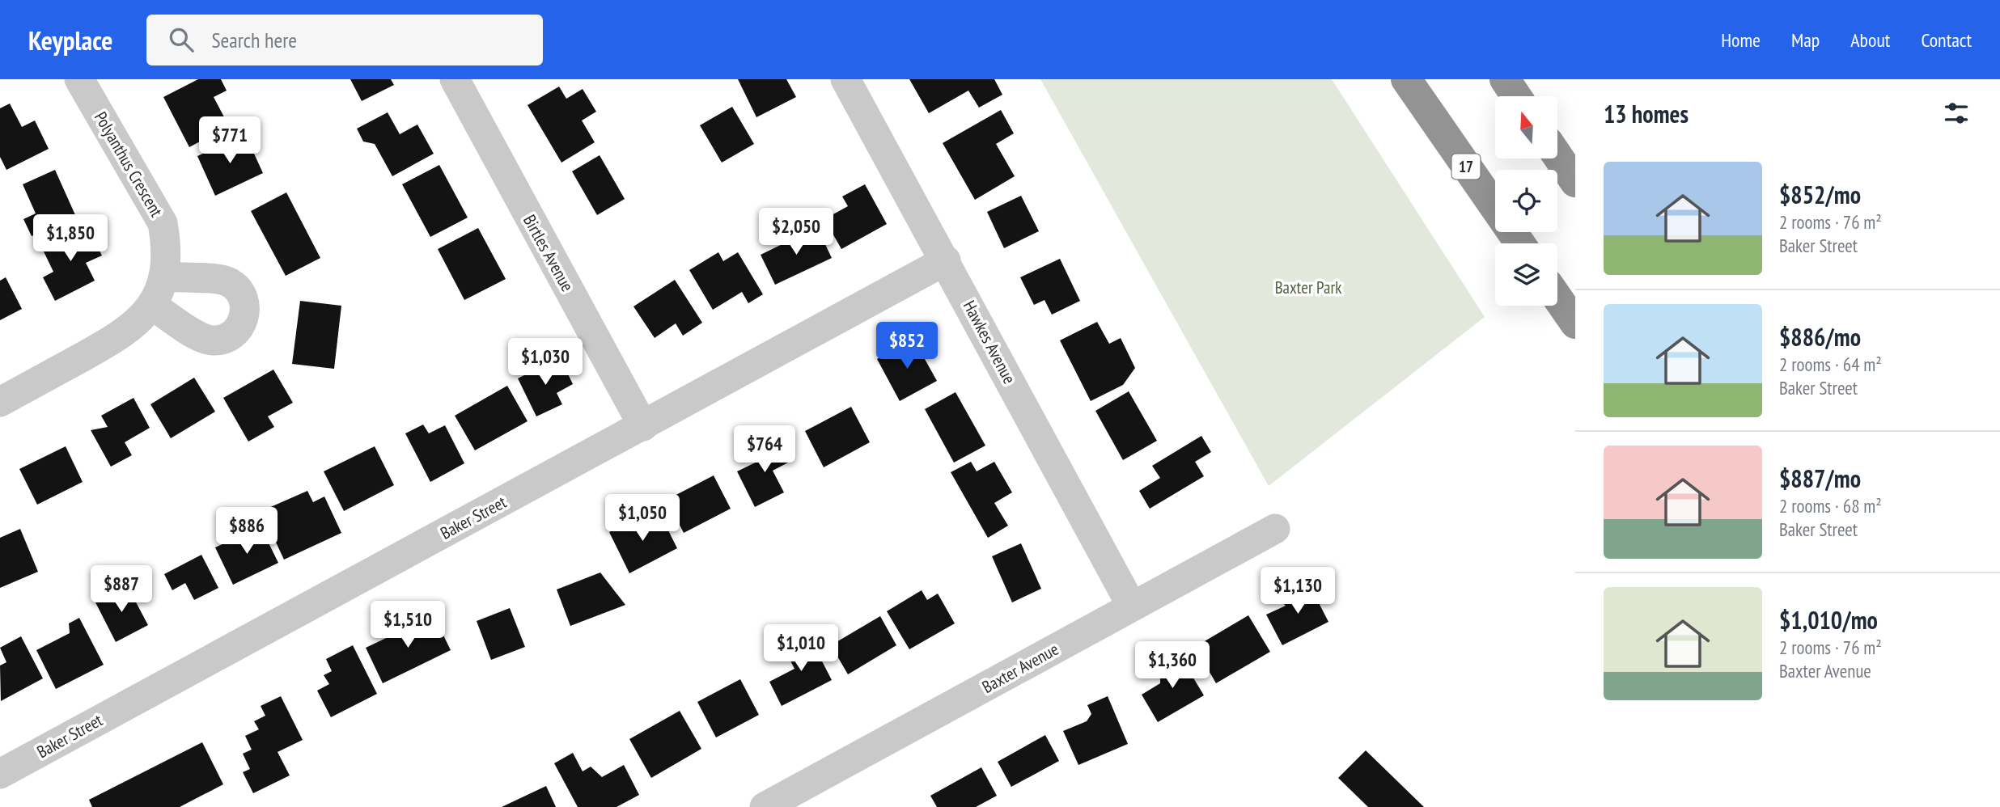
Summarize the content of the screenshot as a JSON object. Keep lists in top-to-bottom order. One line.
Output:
{"streets":{"highway":["17"],"street":["Polyanthus Crescent","Birtles Avenue","Hawkes Avenue","Baker Street","Baxter Avenue"]},"crossings":[["Birtles Avenue","Baker Street"],["Hawkes Avenue","Baker Street"],["Hawkes Avenue","Baxter Avenue"]],"parks":["Baxter Park"],"north":"top","page":{"header":"Keyplace","search":"Search here","nav":["Home","Map","About","Contact"],"heading":"13 homes","price":["$771","$2,050","$1,850","$852","$1,030","$764","$1,050","$886","$887","$1,130","$1,510","$1,010","$1,360"],"list":[{"name":"$852/mo","note":"2 rooms · 76 m² · Baker Street"},{"name":"$886/mo","note":"2 rooms · 64 m² · Baker Street"},{"name":"$887/mo","note":"2 rooms · 68 m² · Baker Street"},{"name":"$1,010/mo","note":"2 rooms · 76 m² · Baxter Avenue"}]}}
